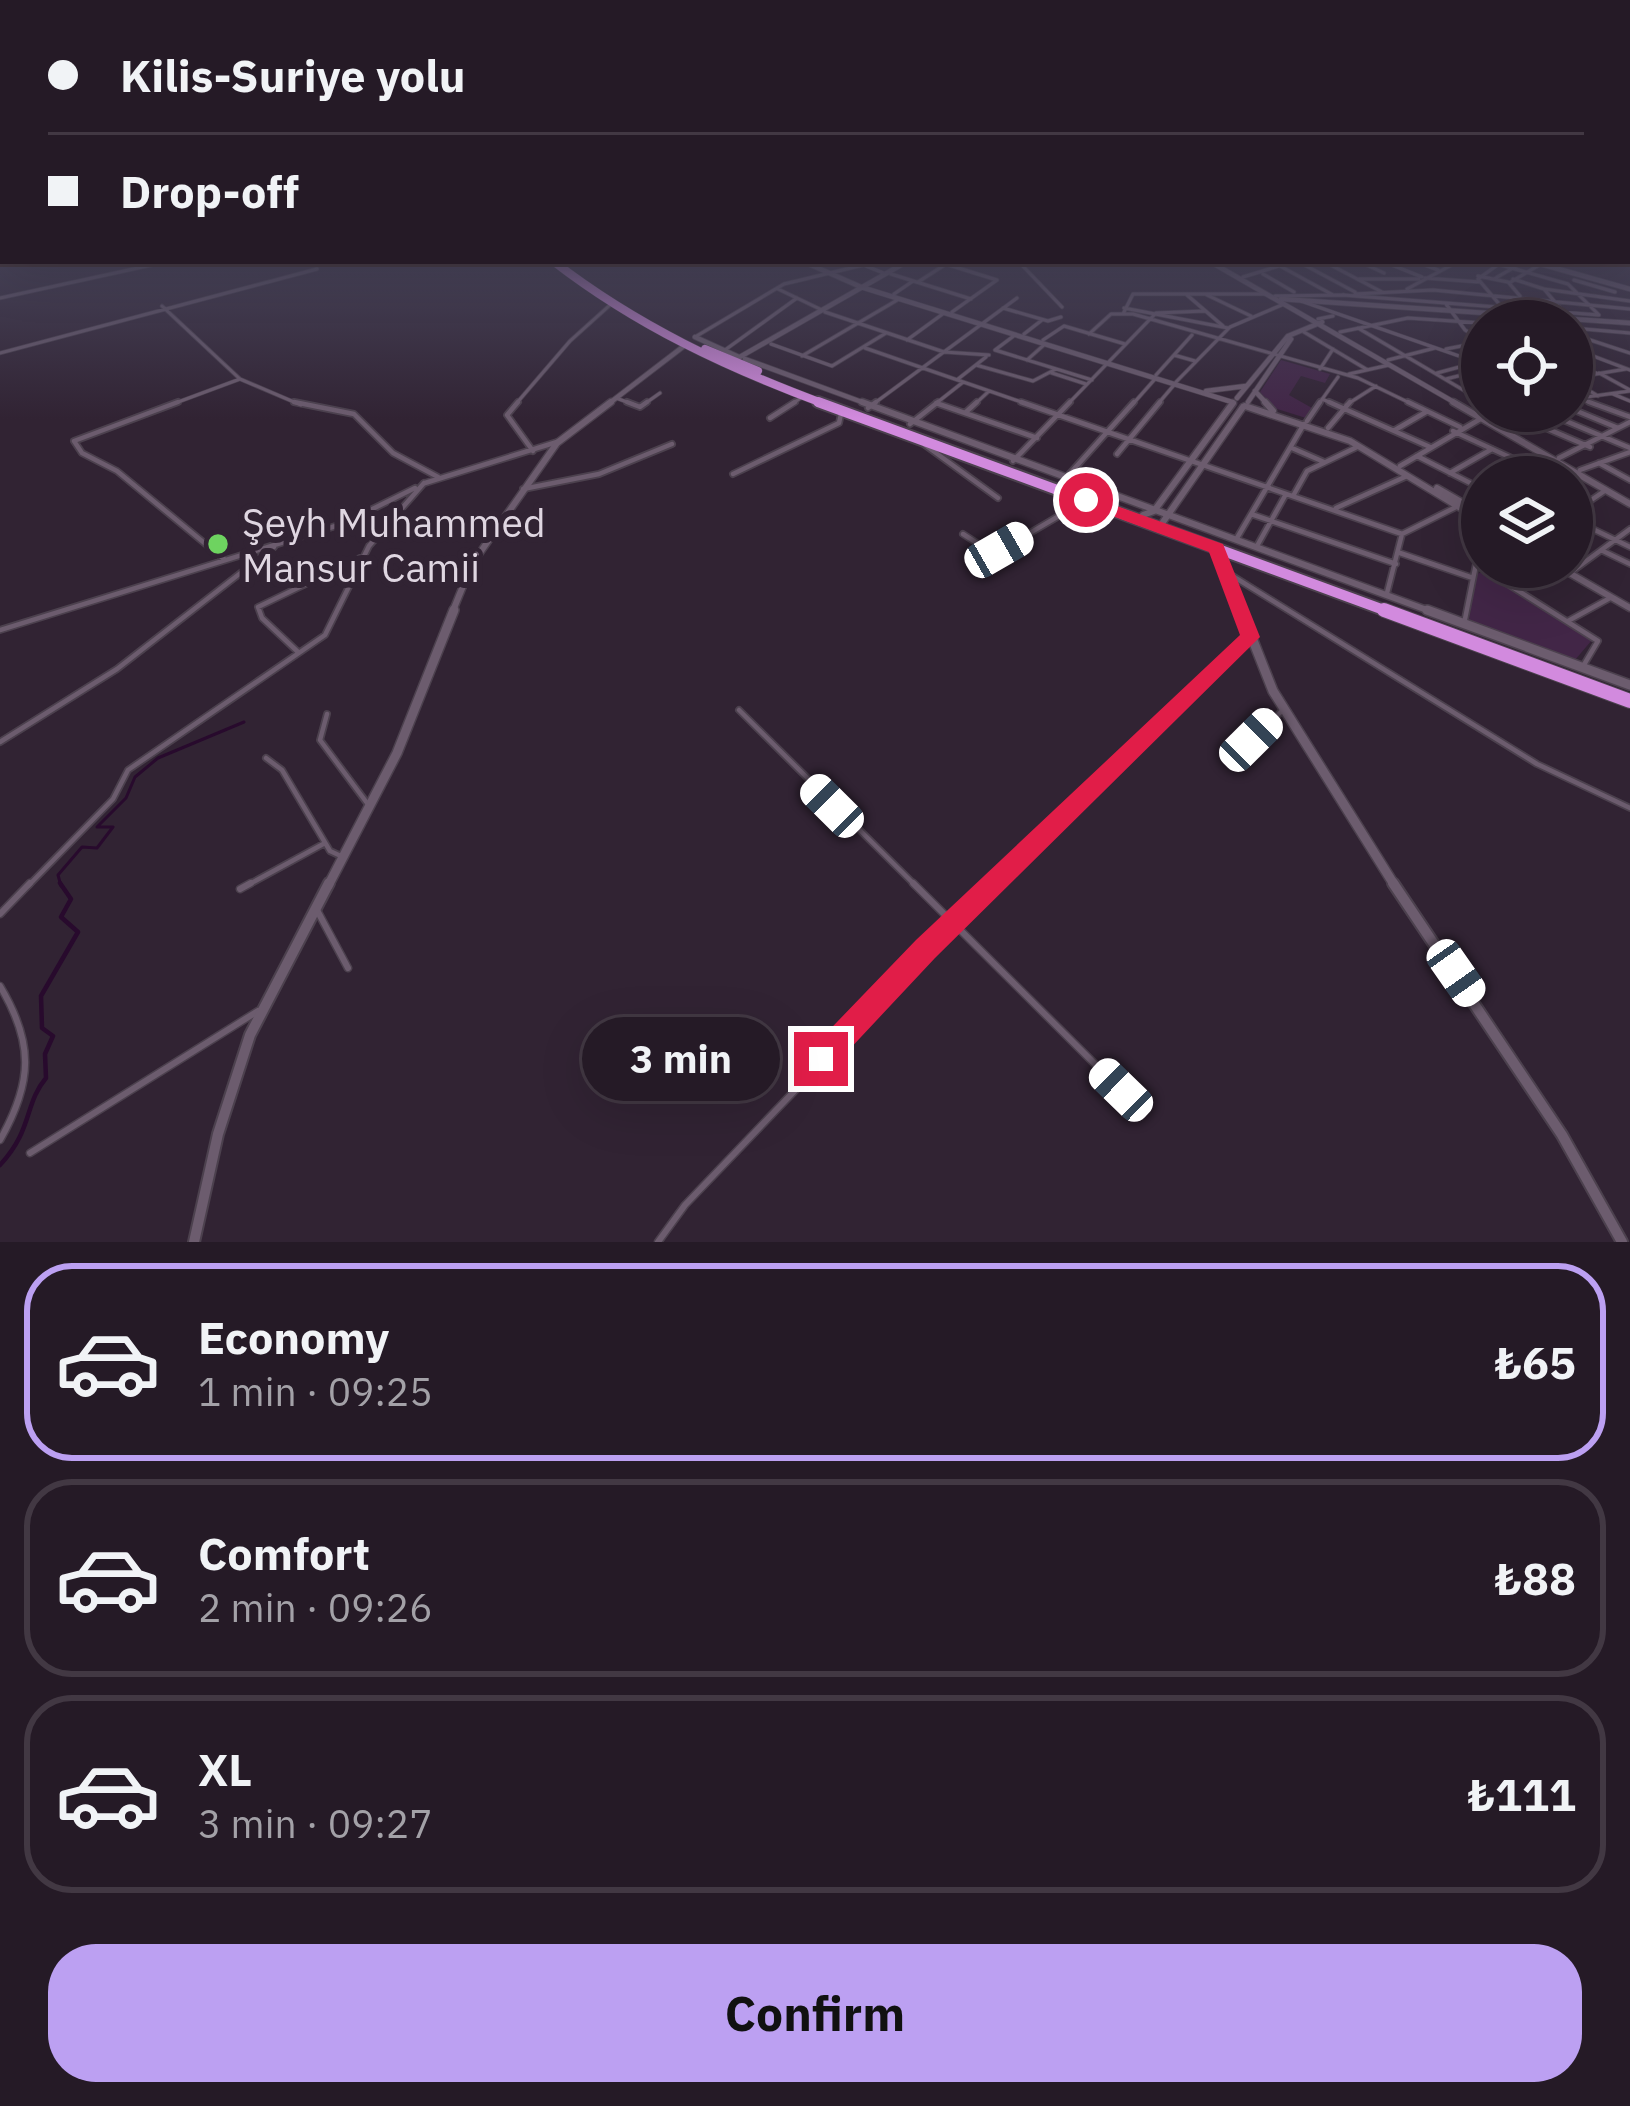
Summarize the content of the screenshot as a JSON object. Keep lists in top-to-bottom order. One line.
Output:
{"places":["Şeyh Muhammed Mansur Camii"],"page":{"banner":["Kilis-Suriye yolu","Drop-off"],"bubble":"3 min","list":[{"name":"Economy","note":"1 min · 09:25","value":"₺65"},{"name":"Comfort","note":"2 min · 09:26","value":"₺88"},{"name":"XL","note":"3 min · 09:27","value":"₺111"}],"buttons":"Confirm"}}
